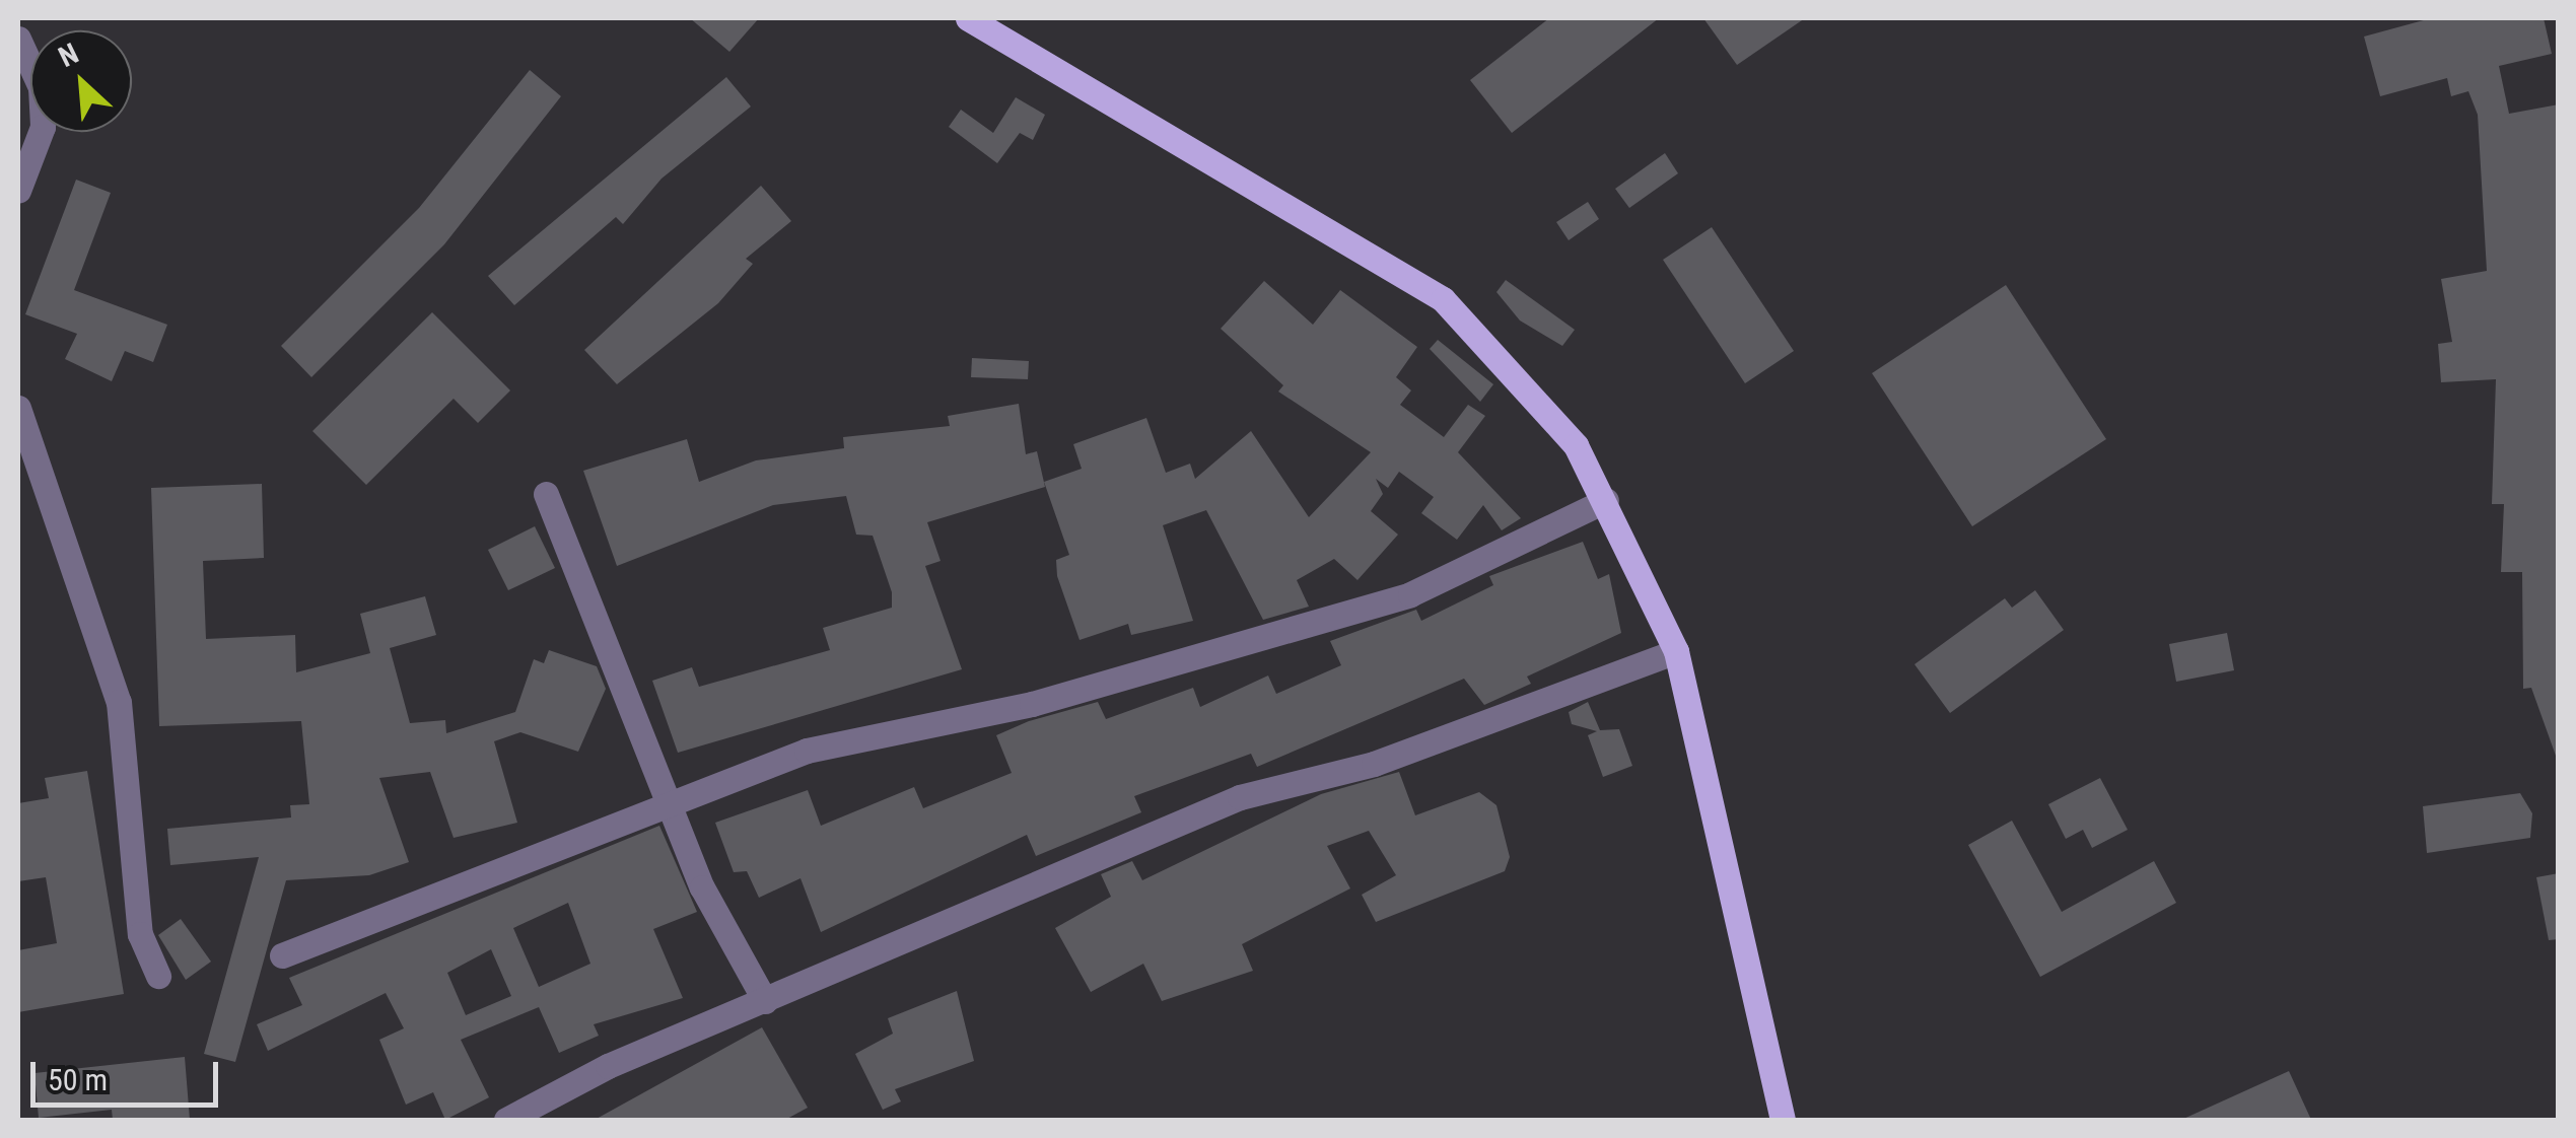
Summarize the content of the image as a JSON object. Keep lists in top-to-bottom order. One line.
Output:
{"scale_bar":"50 m","north":"top left"}
